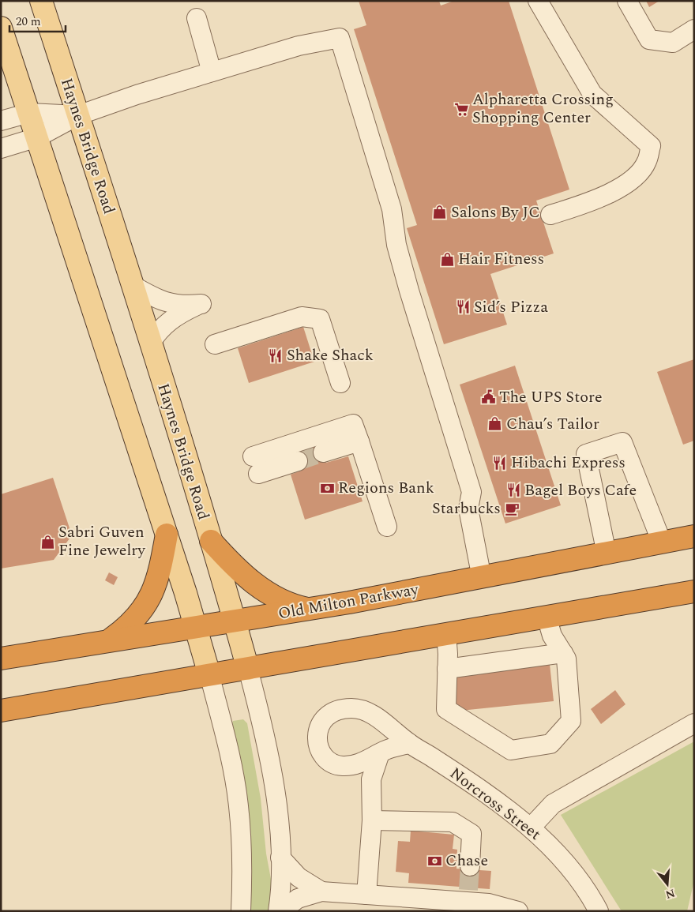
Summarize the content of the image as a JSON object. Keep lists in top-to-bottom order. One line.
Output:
{"streets":{"highway":["Old Milton Parkway"],"main road":["Haynes Bridge Road"],"street":["Norcross Street"]},"crossings":[["Haynes Bridge Road","Old Milton Parkway"]],"places":{"supermarket":["Alpharetta Crossing Shopping Center"],"shop":["Salons By JC","Hair Fitness","Chau’s Tailor","Sabri Guven Fine Jewelry"],"restaurant":["Sid’s Pizza","Shake Shack","Hibachi Express","Bagel Boys Cafe"],"public building":["The UPS Store"],"bank":["Regions Bank","Chase"],"cafe":["Starbucks"]},"scale_bar":"20 m","north":"bottom"}
